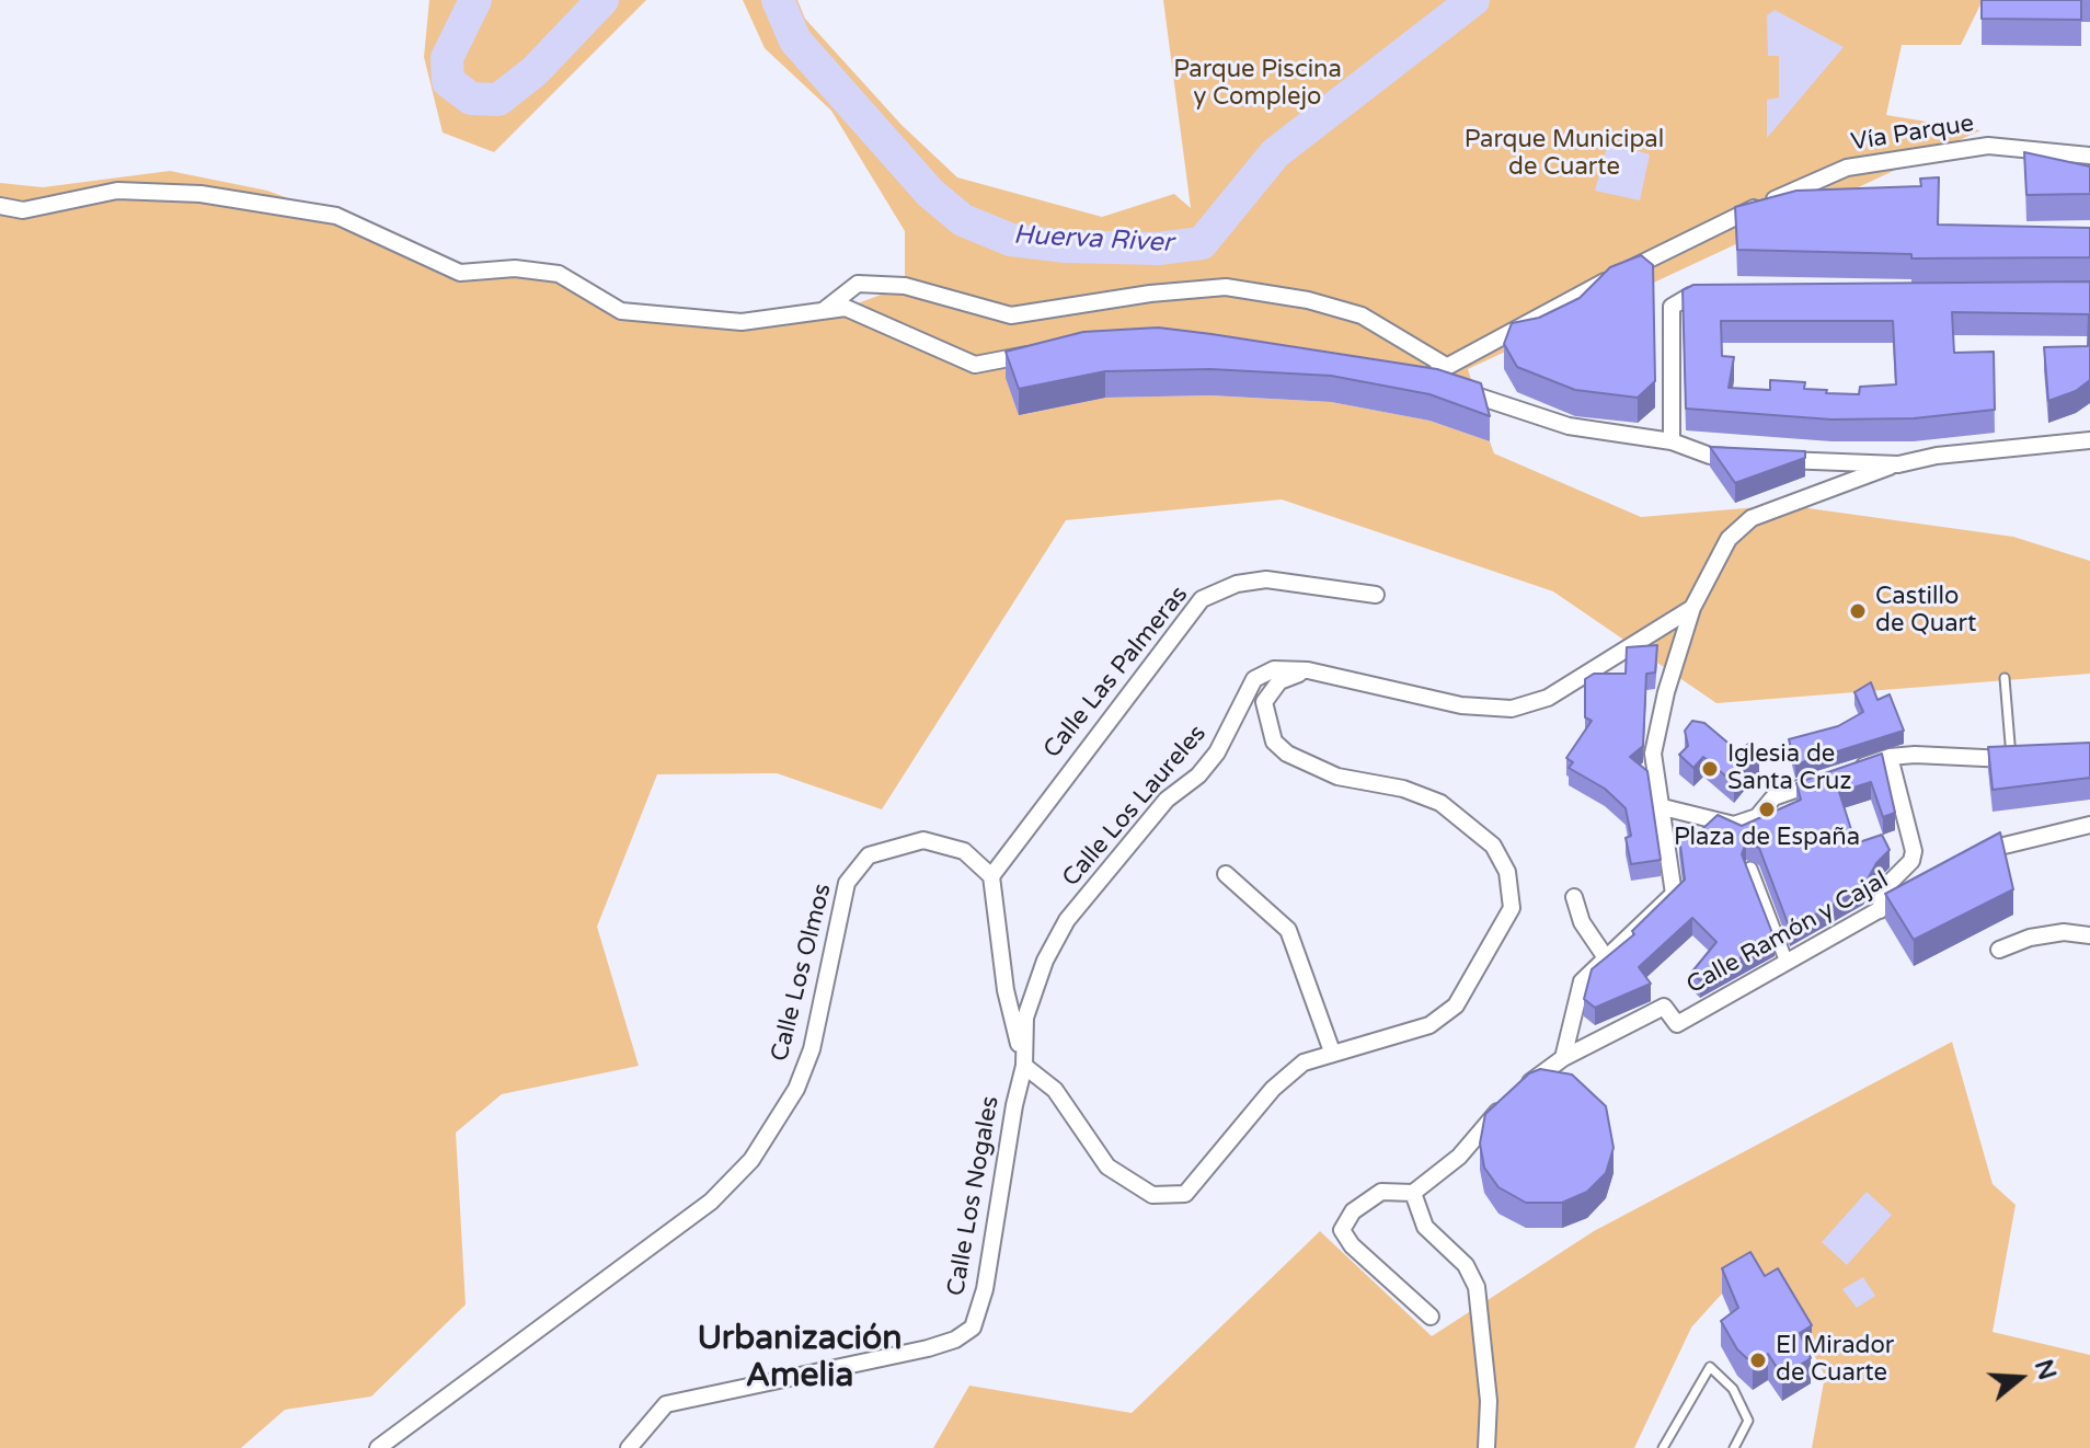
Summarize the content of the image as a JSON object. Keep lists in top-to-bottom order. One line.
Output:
{"streets":{"street":["Vía Parque","Calle Las Palmeras","Calle Los Laureles","Calle Ramón y Cajal","Calle Los Olmos","Calle Los Nogales"]},"crossings":[["Calle Las Palmeras","Calle Los Olmos"],["Calle Los Laureles","Calle Los Nogales"]],"districts":["Urbanización Amelia"],"water":["Huerva River"],"parks":["Parque Piscina y Complejo","Parque Municipal de Cuarte"],"places":["Castillo de Quart","Iglesia de Santa Cruz","Plaza de España","El Mirador de Cuarte"],"north":"right"}
